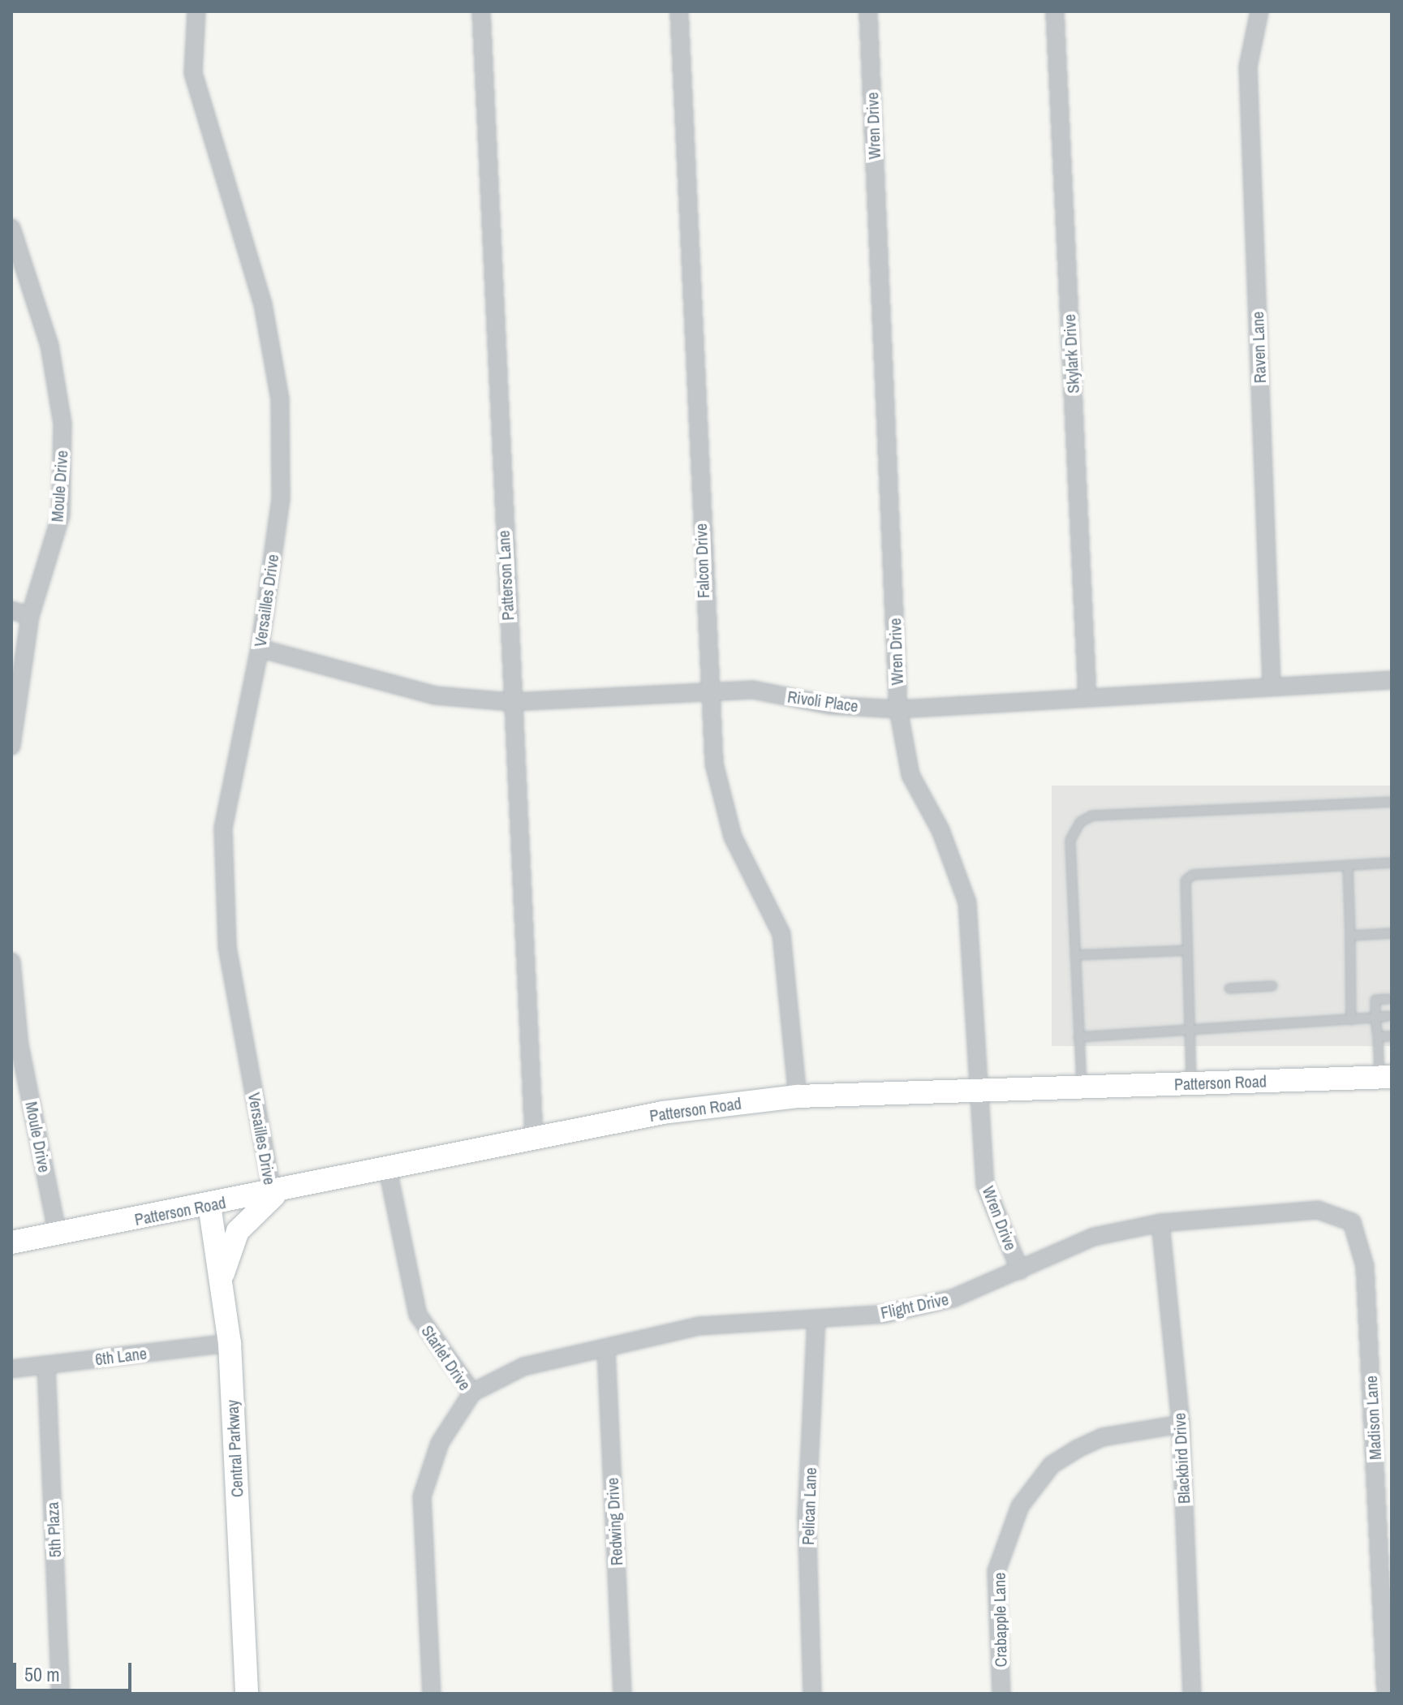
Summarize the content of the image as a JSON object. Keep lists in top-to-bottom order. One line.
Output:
{"streets":{"main road":["Patterson Road","Central Parkway"],"street":["Wren Drive","Raven Lane","Skylark Drive","Moule Drive","Falcon Drive","Patterson Lane","Versailles Drive","Rivoli Place","Flight Drive","6th Lane","Starlet Drive","Madison Lane","Blackbird Drive","Pelican Lane","Redwing Drive","5th Plaza","Crabapple Lane"]},"crossings":[["Wren Drive","Rivoli Place"],["Wren Drive","Patterson Road"],["Wren Drive","Flight Drive"],["Raven Lane","Rivoli Place"],["Skylark Drive","Rivoli Place"],["Moule Drive","Patterson Road"],["Falcon Drive","Rivoli Place"],["Falcon Drive","Patterson Road"],["Patterson Lane","Rivoli Place"],["Patterson Lane","Patterson Road"],["Versailles Drive","Rivoli Place"],["Versailles Drive","Patterson Road"],["Patterson Road","Starlet Drive"],["Patterson Road","Central Parkway"],["Flight Drive","Starlet Drive"],["Flight Drive","Madison Lane"],["Flight Drive","Blackbird Drive"],["Flight Drive","Pelican Lane"],["Flight Drive","Redwing Drive"],["6th Lane","Central Parkway"],["6th Lane","5th Plaza"],["Blackbird Drive","Crabapple Lane"]],"scale_bar":"50 m"}
